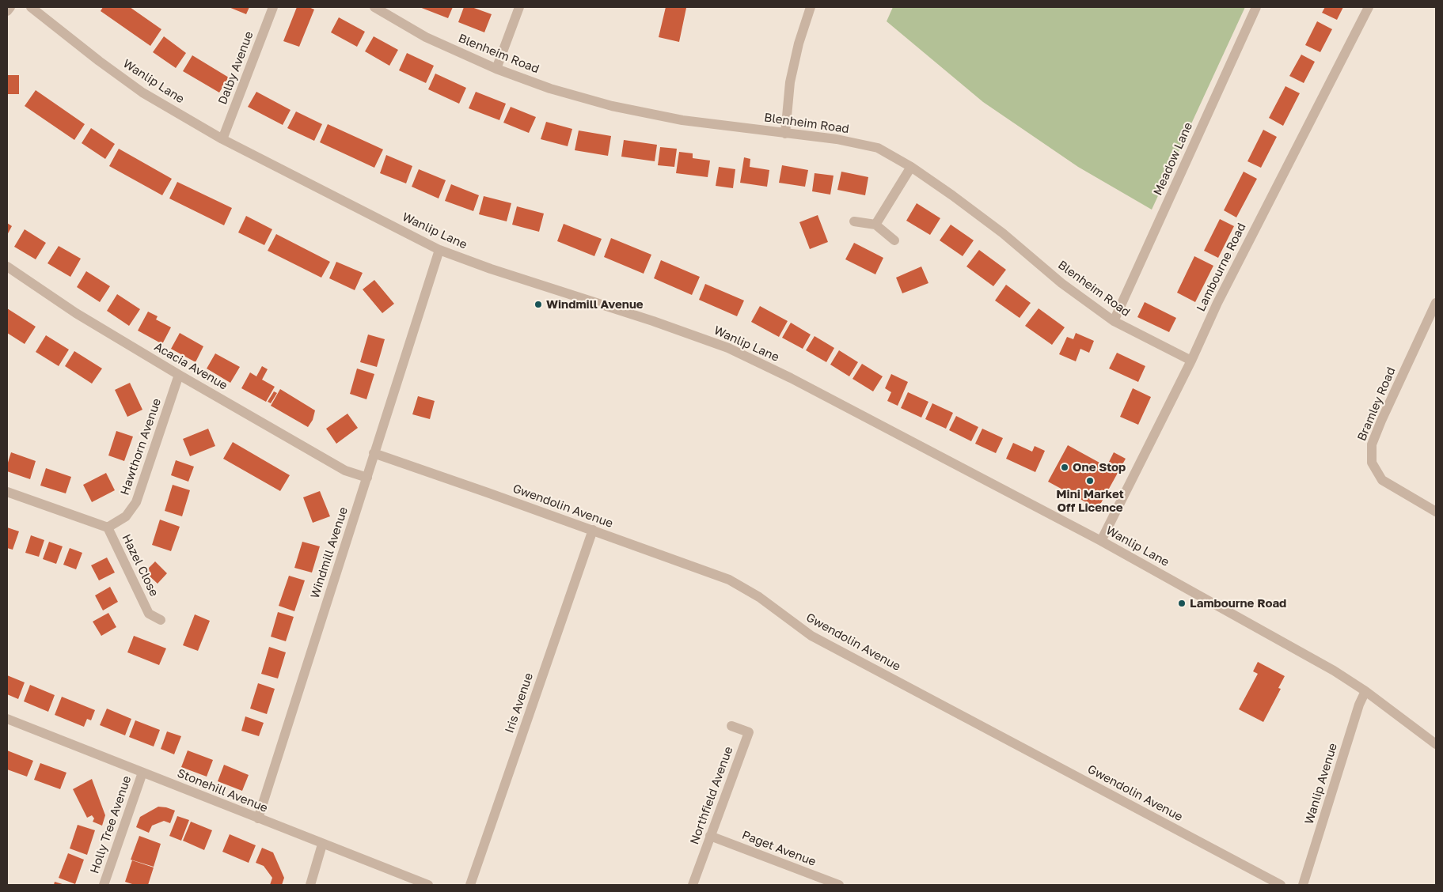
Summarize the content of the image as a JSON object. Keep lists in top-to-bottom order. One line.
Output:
{"streets":{"street":["Blenheim Road","Dalby Avenue","Wanlip Lane","Meadow Lane","Lambourne Road","Acacia Avenue","Bramley Road","Hawthorn Avenue","Gwendolin Avenue","Windmill Avenue","Hazel Close","Iris Avenue","Wanlip Avenue","Stonehill Avenue","Northfield Avenue","Holly Tree Avenue","Paget Avenue"]},"crossings":[["Blenheim Road","Meadow Lane"],["Blenheim Road","Lambourne Road"],["Dalby Avenue","Wanlip Lane"],["Wanlip Lane","Lambourne Road"],["Wanlip Lane","Windmill Avenue"],["Wanlip Lane","Wanlip Avenue"],["Acacia Avenue","Hawthorn Avenue"],["Acacia Avenue","Windmill Avenue"],["Hawthorn Avenue","Hazel Close"],["Gwendolin Avenue","Windmill Avenue"],["Gwendolin Avenue","Iris Avenue"],["Windmill Avenue","Stonehill Avenue"],["Stonehill Avenue","Holly Tree Avenue"],["Northfield Avenue","Paget Avenue"]],"places":["Windmill Avenue","One Stop","Mini Market Off Licence","Lambourne Road"]}
